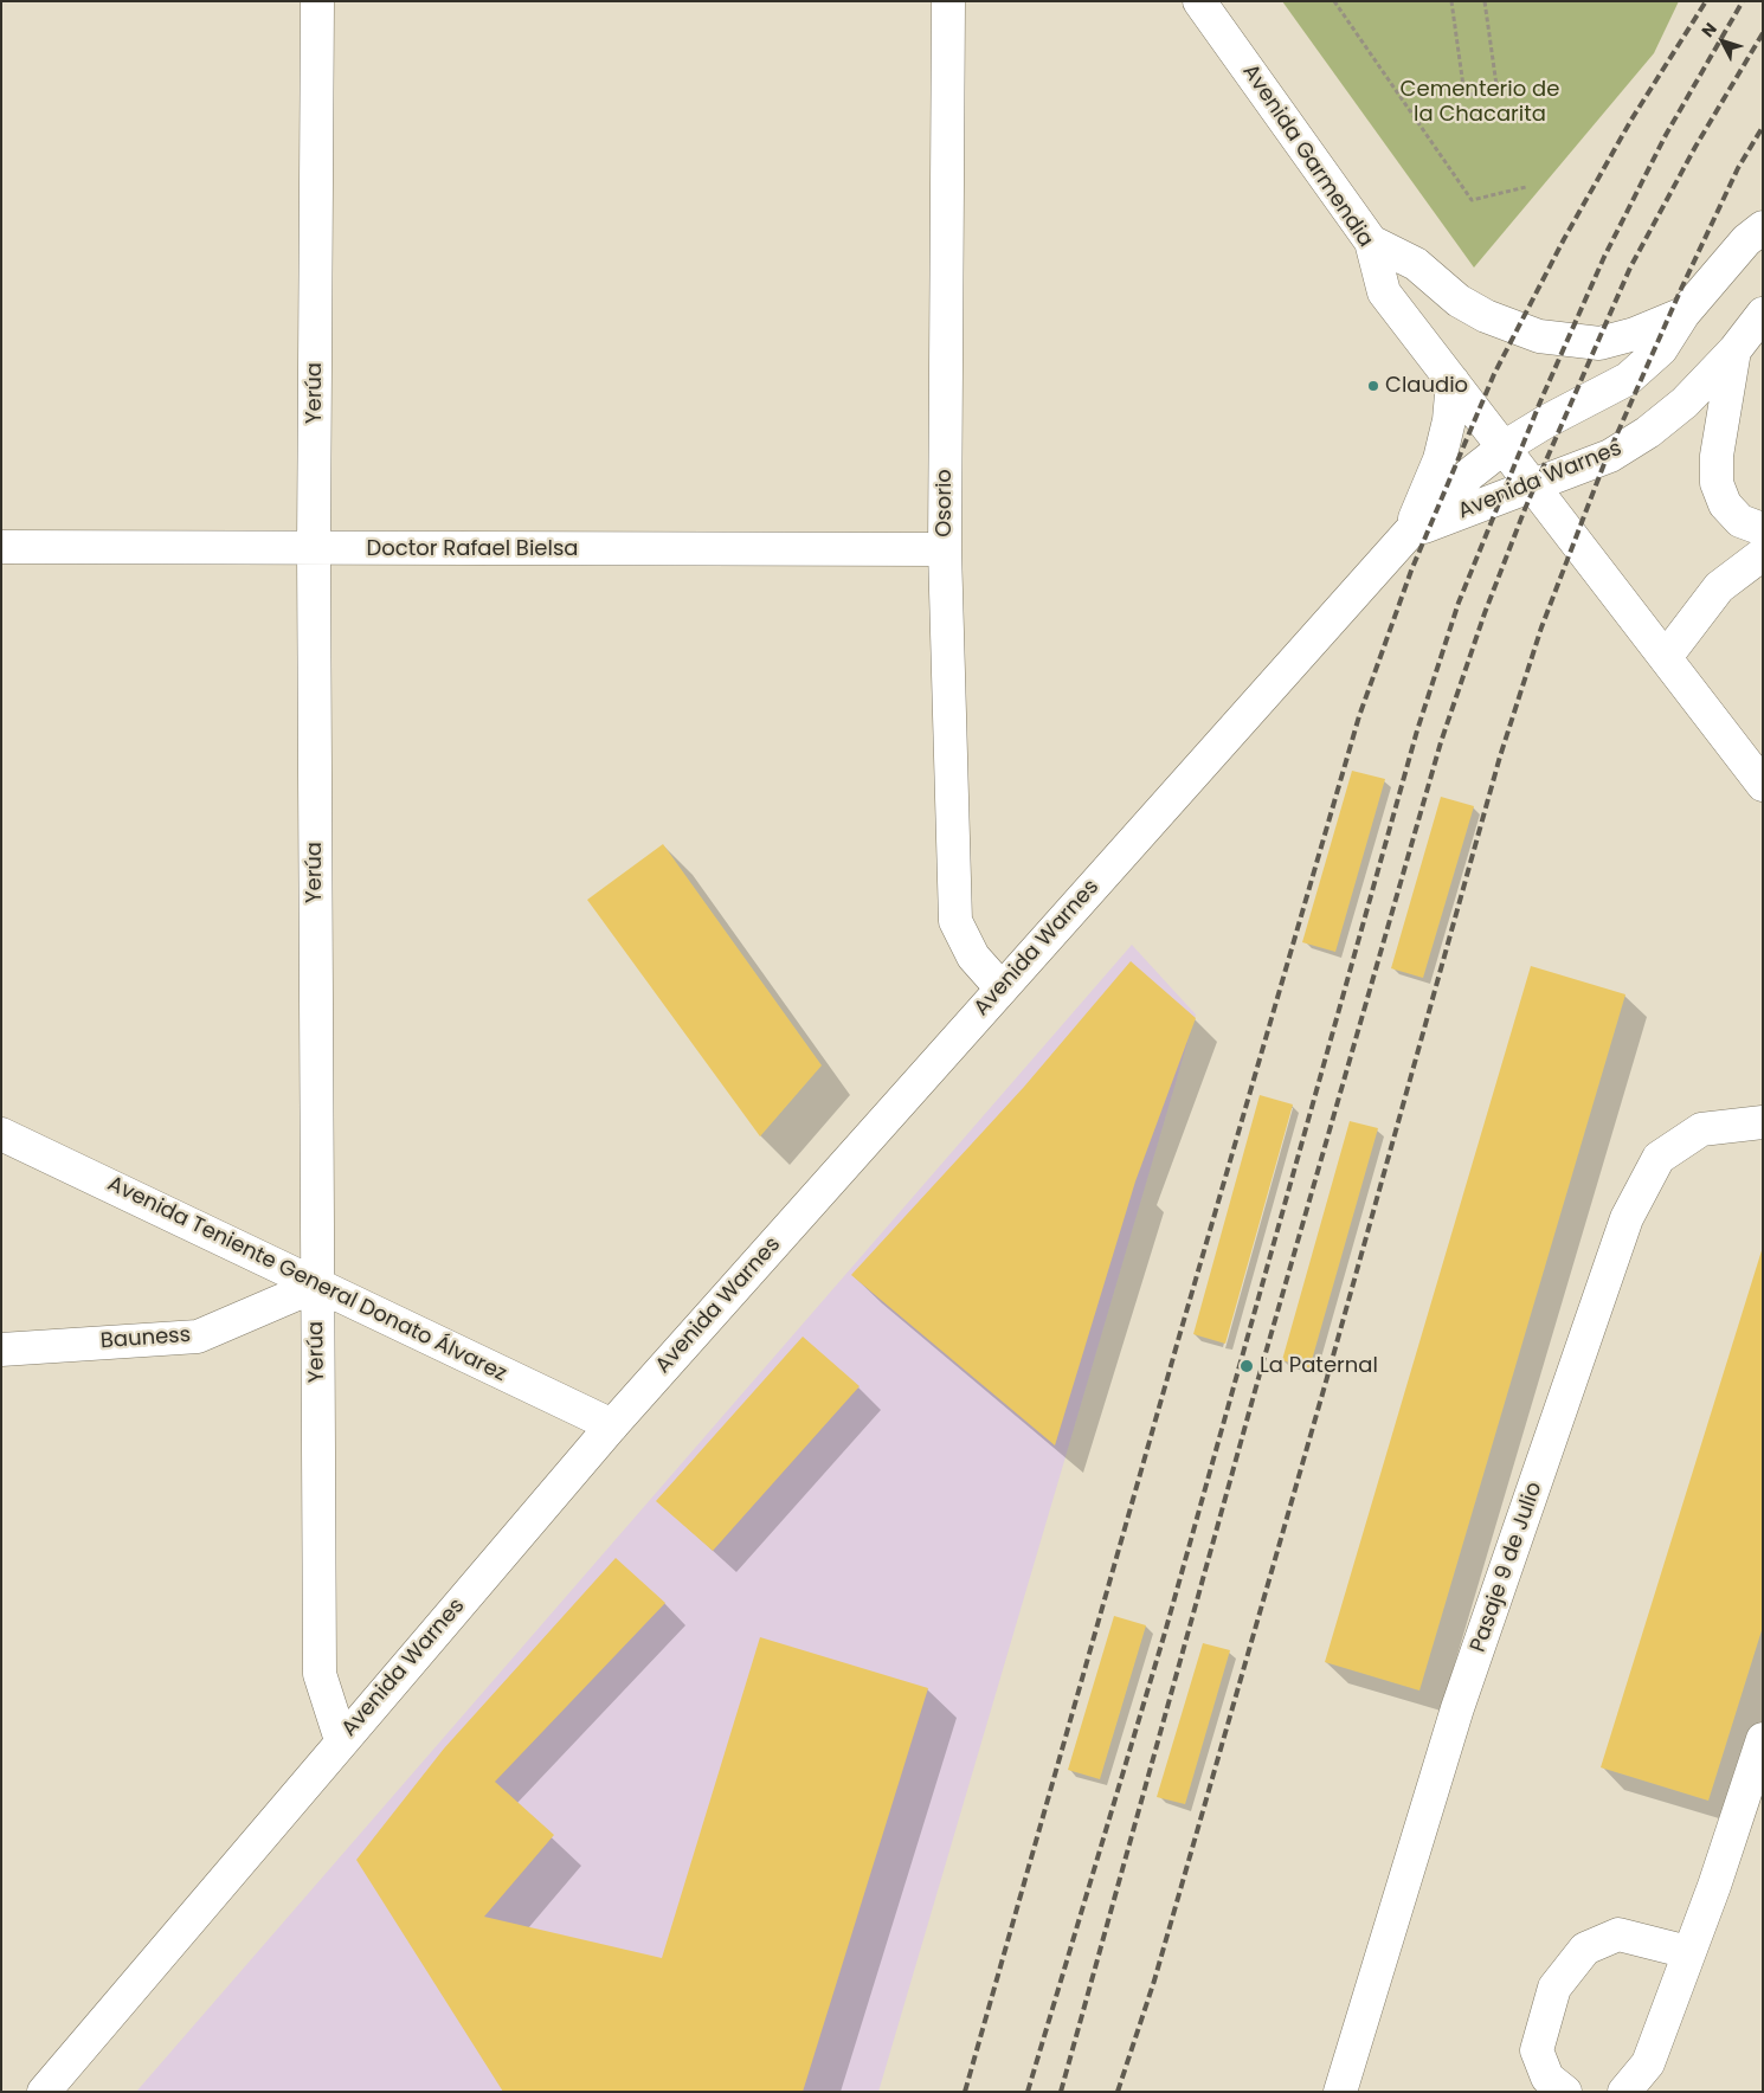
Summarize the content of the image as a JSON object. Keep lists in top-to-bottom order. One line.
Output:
{"streets":{"street":["Avenida Garmendia","Yerúa","Avenida Warnes","Osorio","Doctor Rafael Bielsa","Avenida Teniente General Donato Álvarez","Bauness","Pasaje 9 de Julio"]},"crossings":[["Avenida Garmendia","Avenida Warnes"],["Yerúa","Avenida Warnes"],["Yerúa","Doctor Rafael Bielsa"],["Yerúa","Avenida Teniente General Donato Álvarez"],["Yerúa","Bauness"],["Avenida Warnes","Osorio"],["Avenida Warnes","Avenida Teniente General Donato Álvarez"],["Osorio","Doctor Rafael Bielsa"],["Avenida Teniente General Donato Álvarez","Bauness"]],"parks":["Cementerio de la Chacarita"],"places":["Claudio","La Paternal"],"north":"top left"}
